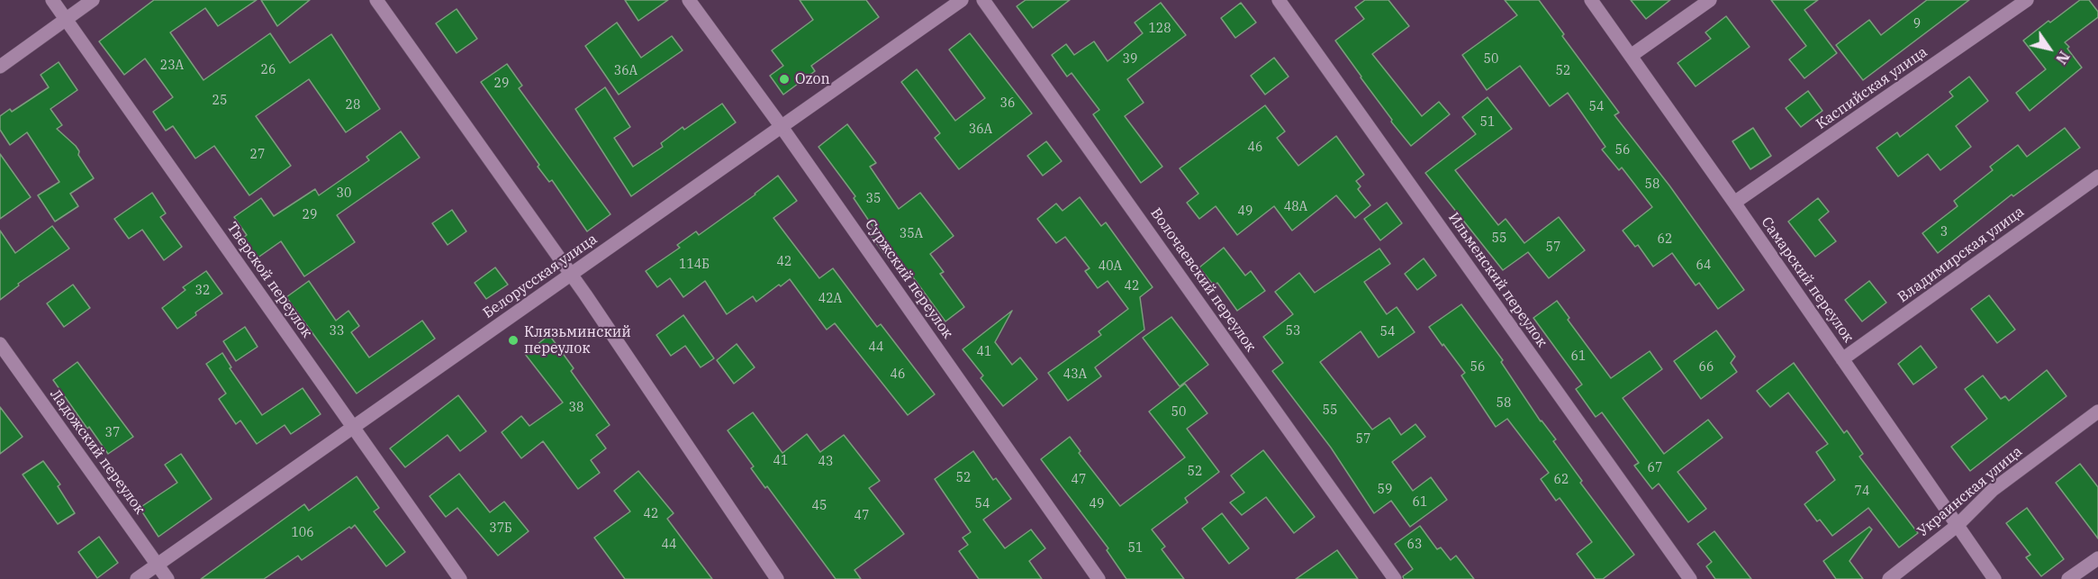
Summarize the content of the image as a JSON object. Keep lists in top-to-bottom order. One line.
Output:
{"streets":{"street":["Каспийская улица","Владимирская улица","Белорусская улица","Суржский переулок","Тверской переулок","Волочаевский переулок","Ильменский переулок","Самарский переулок","Ладожский переулок","Украинская улица"]},"crossings":[["Каспийская улица","Самарский переулок"],["Владимирская улица","Самарский переулок"],["Белорусская улица","Суржский переулок"],["Белорусская улица","Тверской переулок"],["Белорусская улица","Ладожский переулок"],["Самарский переулок","Украинская улица"]],"places":["Ozon","Клязьминский переулок"],"house_numbers":["9","128","39","50","23А","26","36А","52","29","25","36","28","54","51","36А","46","56","27","58","30","35","48А","49","29","3","35А","55","62","57","42","114Б","64","40А","42","32","42А","33","53","54","44","41","61","56","66","46","43А","58","38","55","50","37","57","41","43","67","52","52","47","62","59","74","61","54","49","45","42","47","37Б","106","44","63","51"],"north":"bottom right"}
